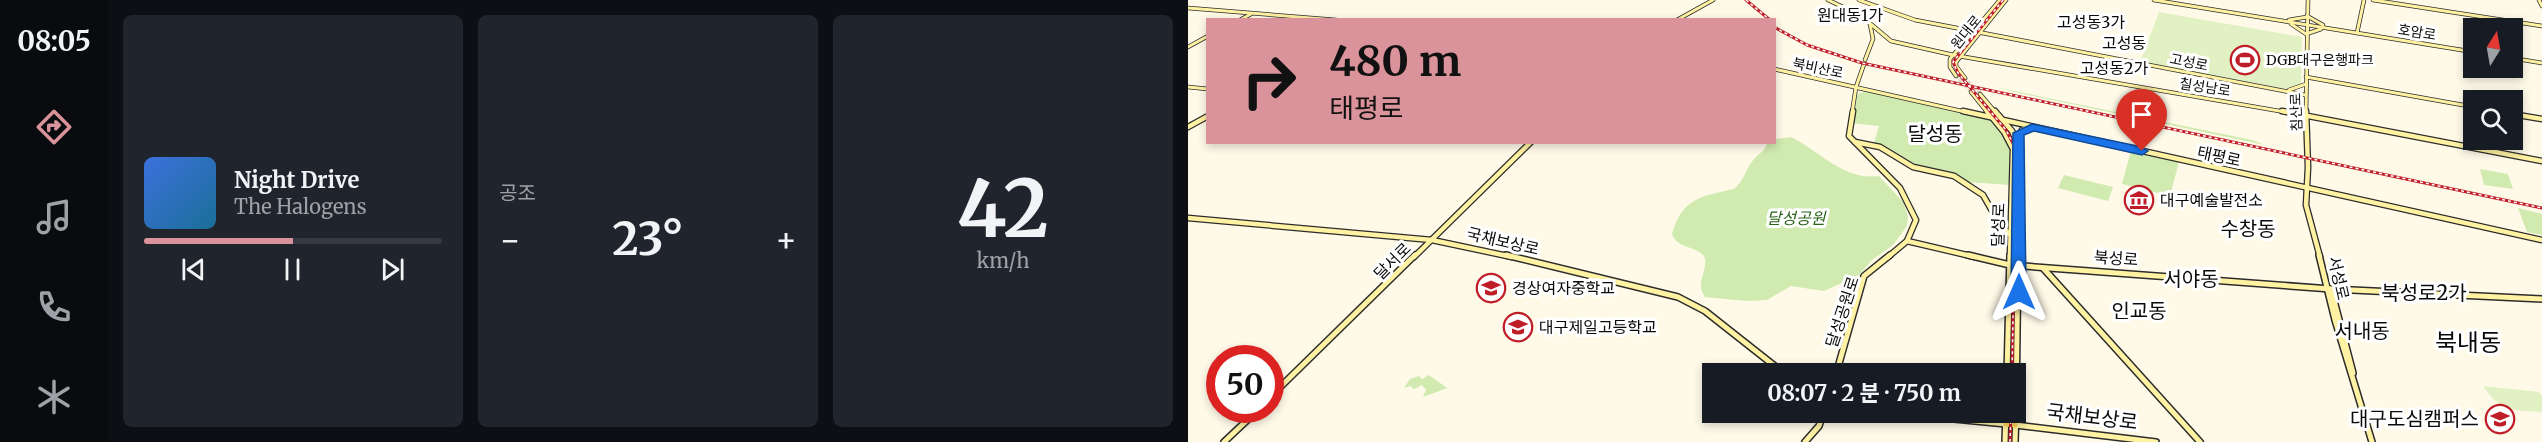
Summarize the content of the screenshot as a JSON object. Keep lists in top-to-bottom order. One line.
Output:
{"streets":{"main road":["원대로","호암로","고성로","북비산로","칠성남로","침산로","태평로","달성로","국채보상로","북성로","달서로","서성로","달성공원로"]},"crossings":[["원대로","고성로"],["원대로","칠성남로"],["호암로","침산로"],["고성로","침산로"],["북비산로","태평로"],["칠성남로","침산로"],["침산로","태평로"],["침산로","서성로"],["태평로","달성로"],["태평로","서성로"],["달성로","북성로"],["국채보상로","달서로"],["북성로","서성로"],["북성로","달성공원로"]],"districts":["원대동1가","고성동3가","고성동","고성동2가","달성동","수창동","서야동","북성로2가","인교동","서내동","북내동"],"parks":["달성공원"],"places":{"sports":["DGB대구은행파크"],"museum":["대구예술발전소"],"school or university":["경상여자중학교","대구제일고등학교","대구도심캠퍼스"]},"north":"top","page":{"tabs":"08:05","tile":["공조",["42","km/h"]],"turn":["480 m","태평로"],"song":["Night Drive","The Halogens"],"heat":["−","23°","+"],"limit":"50","trip":"08:07 · 2 분 · 750 m"}}
